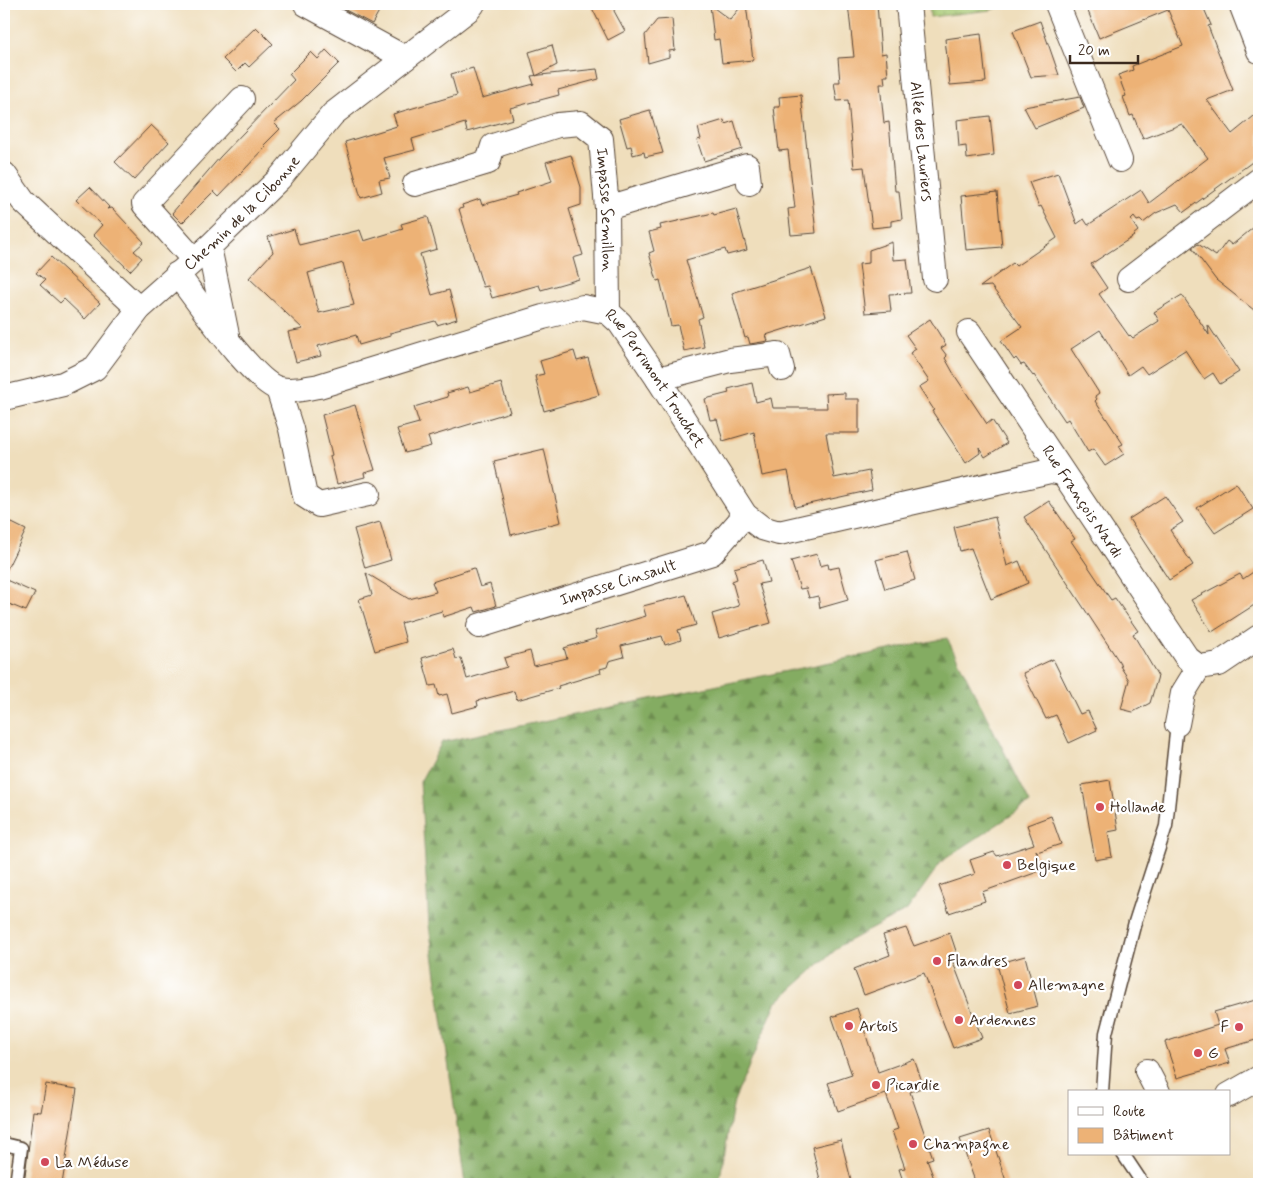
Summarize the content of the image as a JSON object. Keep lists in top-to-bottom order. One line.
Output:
{"streets":{"street":["Allée des Lauriers","Chemin de la Cibonne","Impasse Semillon","Rue Perrimont Trouchet","Rue François Nardi","Impasse Cinsault"]},"crossings":[["Impasse Semillon","Rue Perrimont Trouchet"],["Rue Perrimont Trouchet","Rue François Nardi"],["Rue Perrimont Trouchet","Impasse Cinsault"]],"places":["Hollande","Belgique","Flandres","Allemagne","Ardennes","Artois","F","G","Picardie","Champagne","La Méduse"],"legend":["Route","Bâtiment"],"scale_bar":"20 m"}
